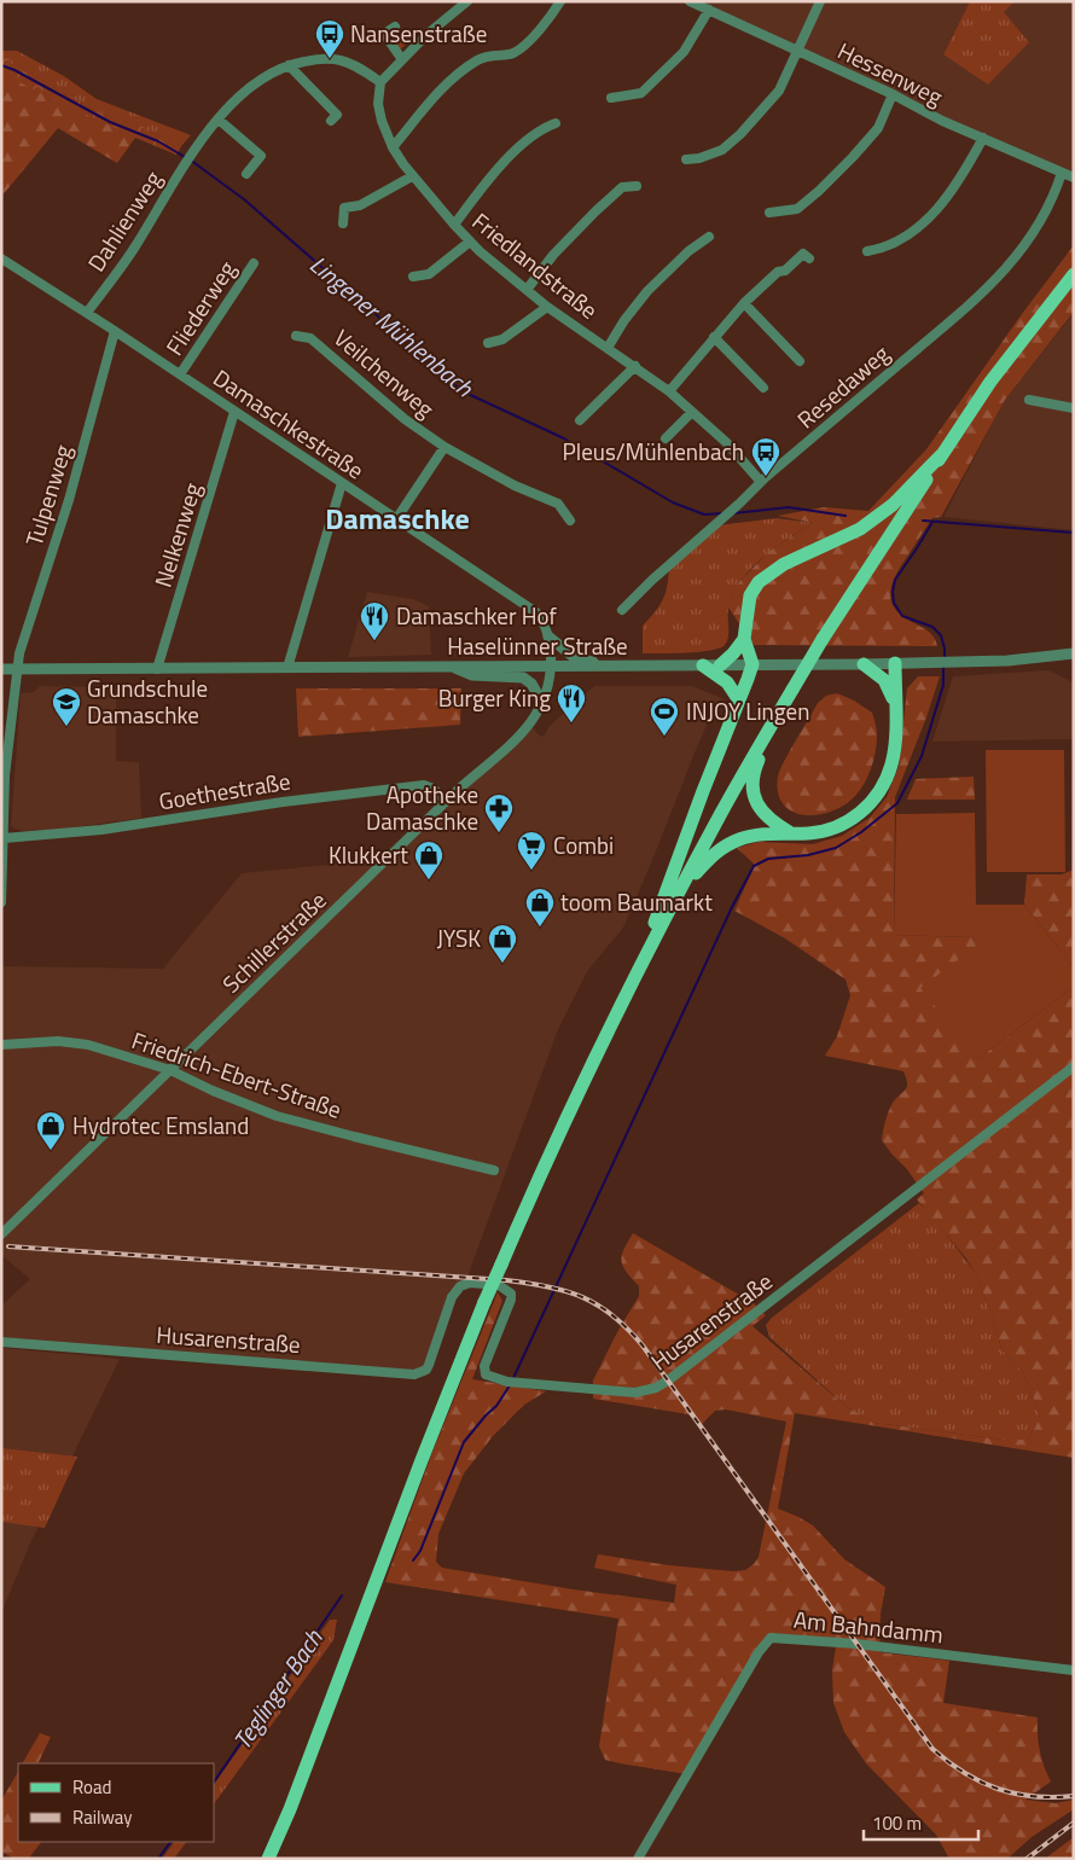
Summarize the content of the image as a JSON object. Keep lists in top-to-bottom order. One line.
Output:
{"streets":{"street":["Hessenweg","Dahlienweg","Friedlandstraße","Fliederweg","Veilchenweg","Resedaweg","Damaschkestraße","Tulpenweg","Nelkenweg","Haselünner Straße","Goethestraße","Schillerstraße","Friedrich-Ebert-Straße","Husarenstraße","Am Bahndamm"]},"crossings":[["Hessenweg","Resedaweg"],["Dahlienweg","Damaschkestraße"],["Friedlandstraße","Resedaweg"],["Fliederweg","Damaschkestraße"],["Veilchenweg","Damaschkestraße"],["Damaschkestraße","Tulpenweg"],["Damaschkestraße","Nelkenweg"],["Damaschkestraße","Haselünner Straße"],["Damaschkestraße","Schillerstraße"],["Tulpenweg","Haselünner Straße"],["Tulpenweg","Goethestraße"],["Nelkenweg","Haselünner Straße"],["Haselünner Straße","Schillerstraße"],["Goethestraße","Schillerstraße"],["Schillerstraße","Friedrich-Ebert-Straße"]],"districts":["Damaschke"],"water":["Lingener Mühlenbach","Teglinger Bach"],"places":{"bus stop":["Nansenstraße","Pleus/Mühlenbach"],"restaurant":["Damaschker Hof","Burger King"],"school or university":["Grundschule Damaschke"],"sports":["INJOY Lingen"],"pharmacy":["Apotheke Damaschke"],"supermarket":["Combi"],"shop":["Klukkert","toom Baumarkt","JYSK","Hydrotec Emsland"]},"legend":["Road","Railway"],"scale_bar":"100 m"}
